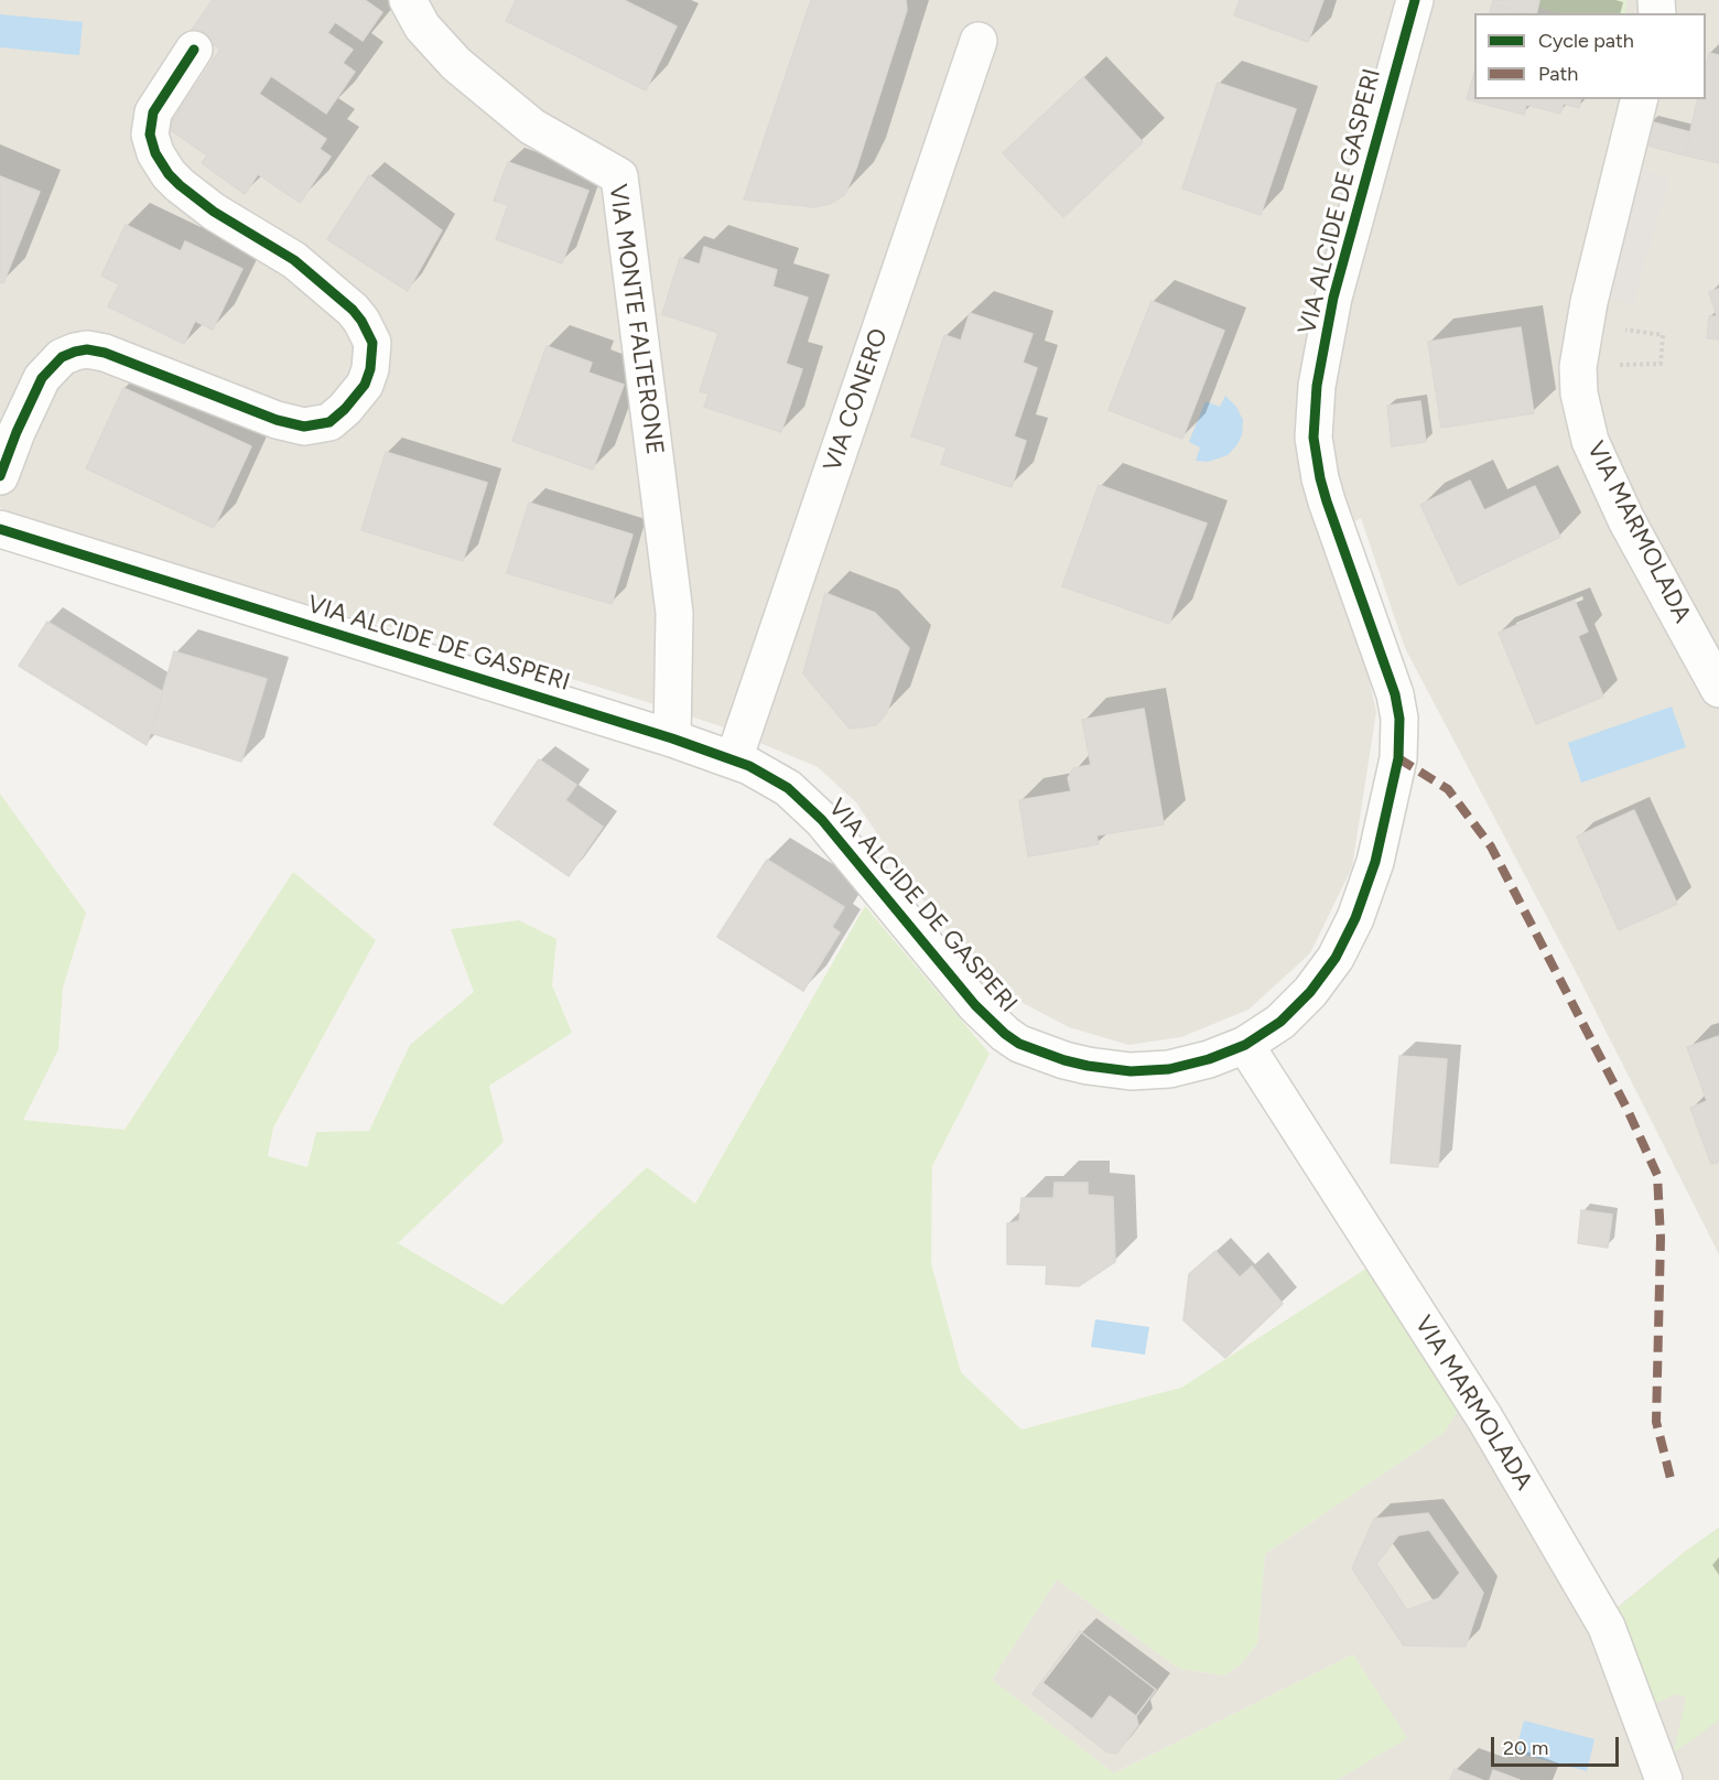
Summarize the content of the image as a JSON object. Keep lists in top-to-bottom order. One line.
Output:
{"streets":{"street":["VIA ALCIDE DE GASPERI","VIA MONTE FALTERONE","VIA CONERO","VIA MARMOLADA"]},"crossings":[["VIA ALCIDE DE GASPERI","VIA MONTE FALTERONE"],["VIA ALCIDE DE GASPERI","VIA CONERO"],["VIA ALCIDE DE GASPERI","VIA MARMOLADA"]],"legend":["Cycle path","Path"],"scale_bar":"20 m"}
